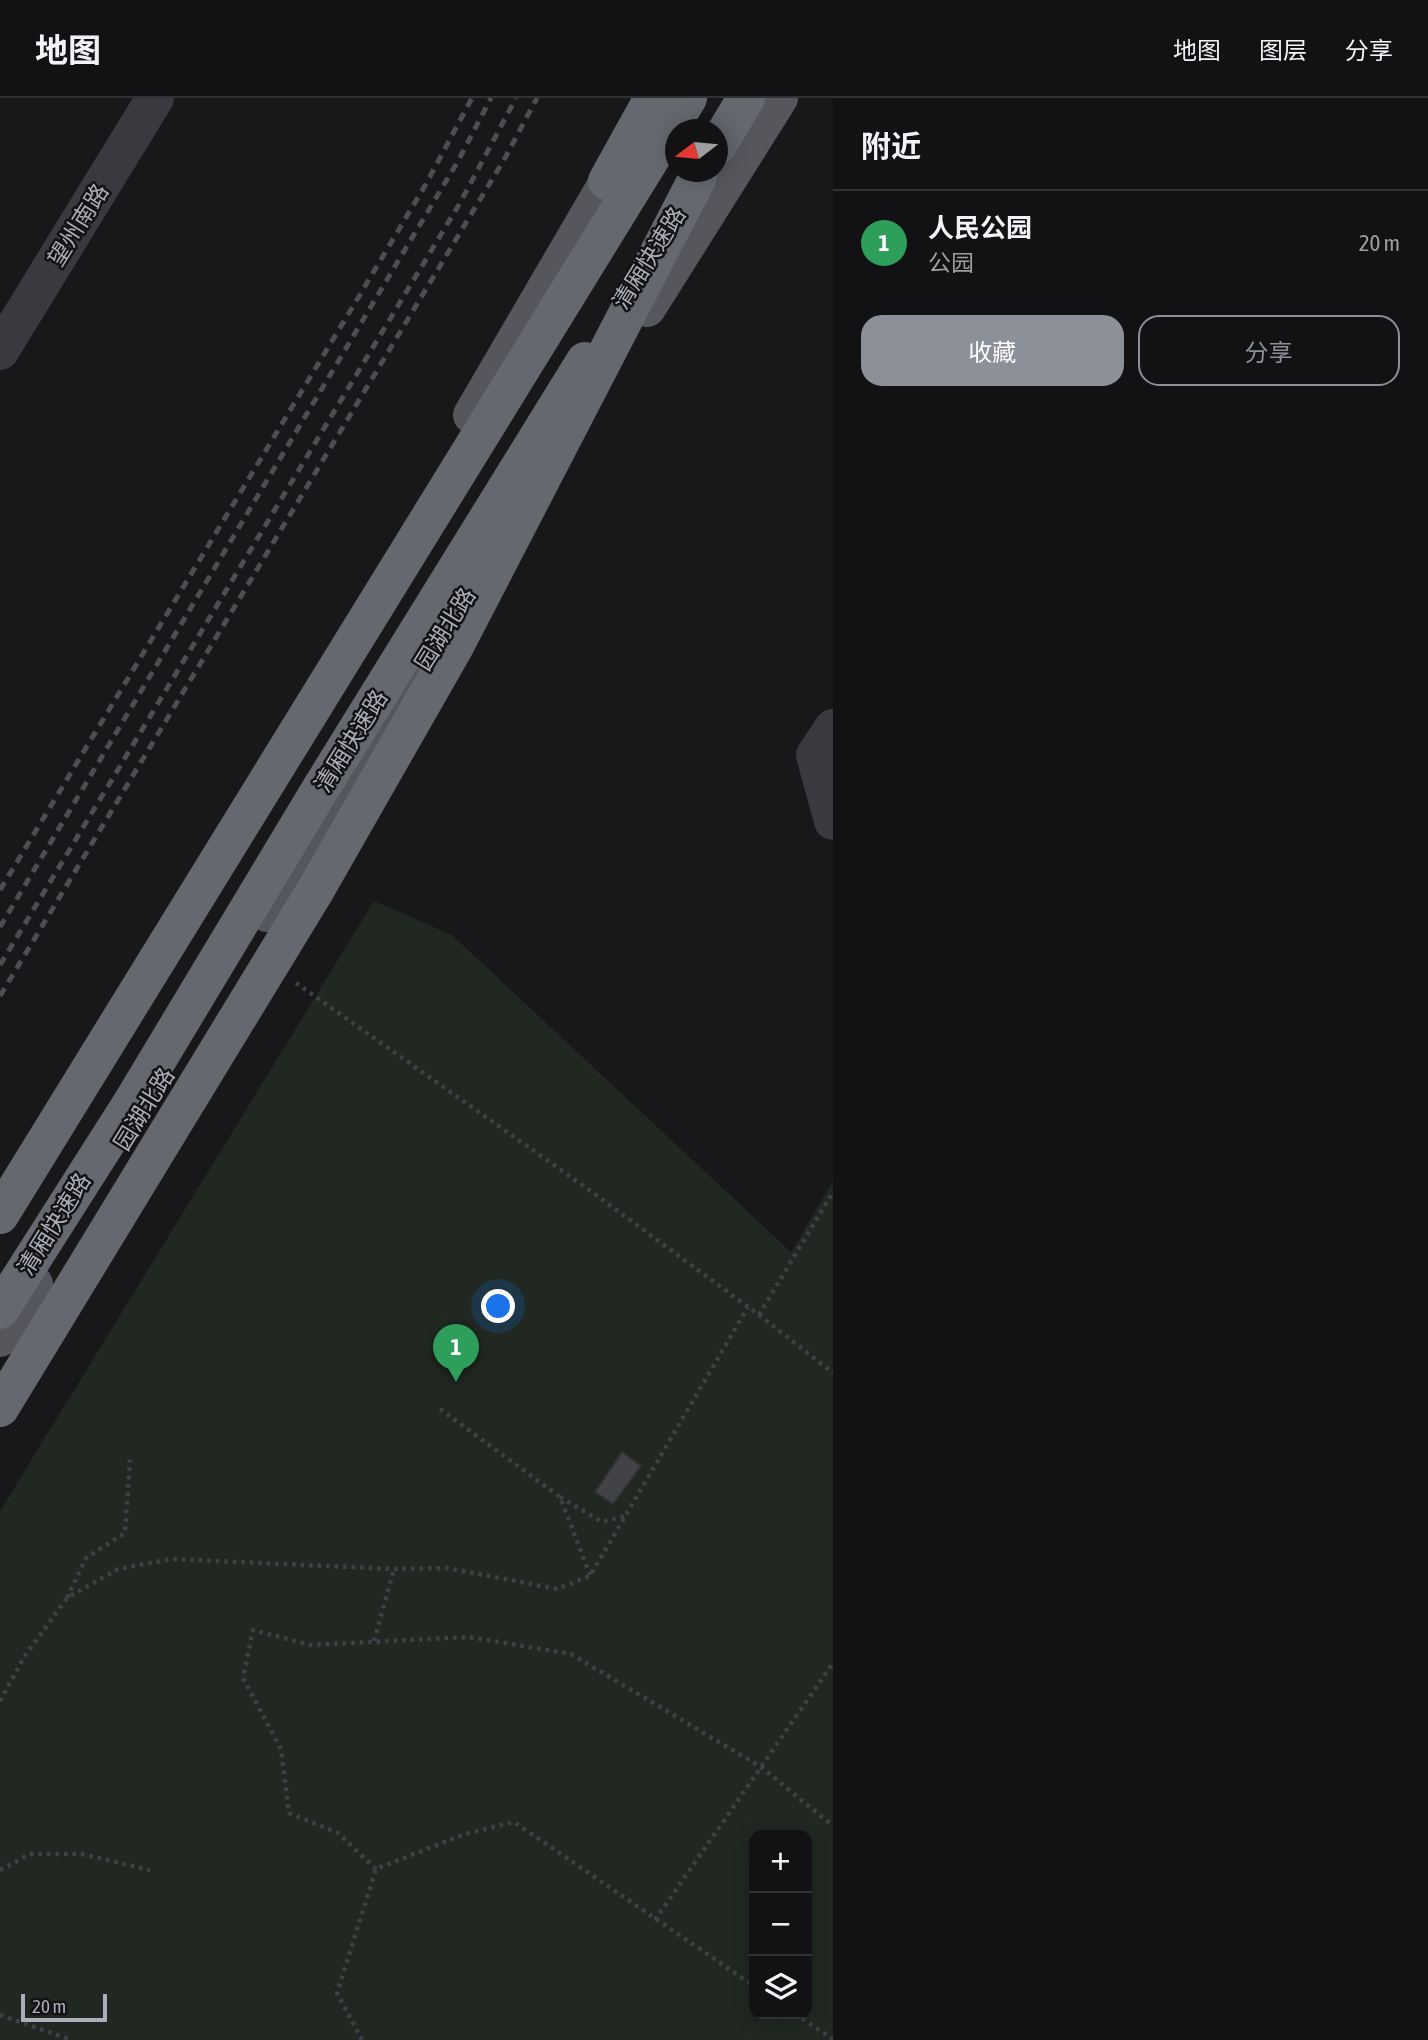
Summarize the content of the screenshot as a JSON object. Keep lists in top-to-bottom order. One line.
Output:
{"streets":{"highway":["清厢快速路"],"main road":["园湖北路"],"street":["望州南路"]},"scale_bar":"20 m","north":"left","page":{"header":"地图","nav":["地图","图层","分享"],"heading":"附近","list":[{"mark":"1","name":"人民公园","note":"公园","value":"20 m"}],"buttons":["收藏","分享"],"pins":"1","map_buttons":["+","−"],"scale":"20 m"}}
